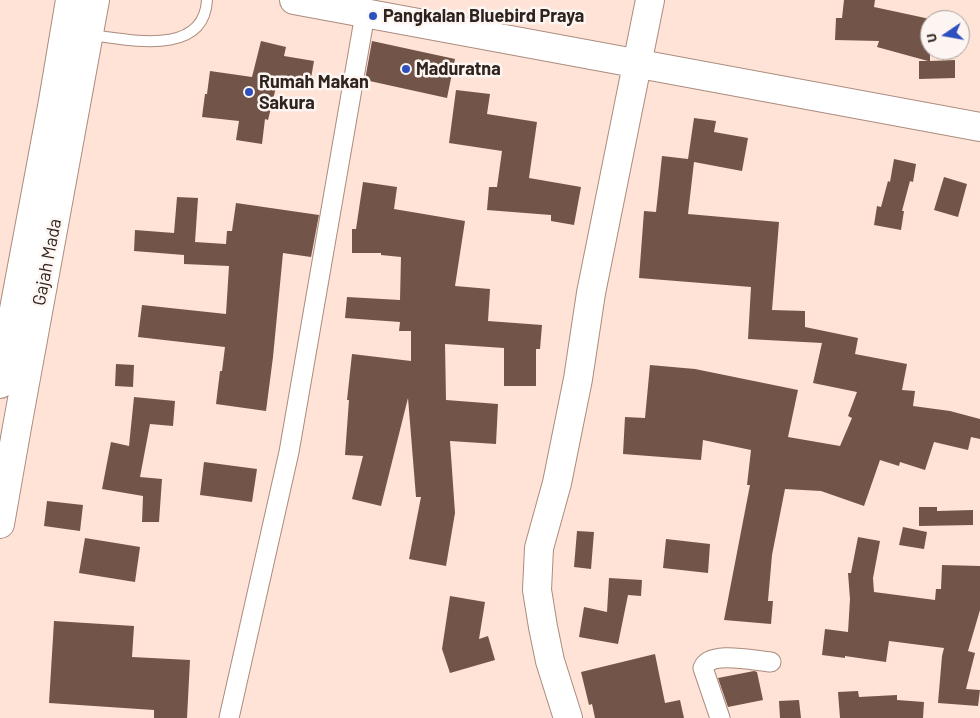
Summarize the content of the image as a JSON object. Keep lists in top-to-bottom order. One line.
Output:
{"streets":{"street":["Gajah Mada"]},"places":["Pangkalan Bluebird Praya","Maduratna","Rumah Makan Sakura"],"north":"left"}
